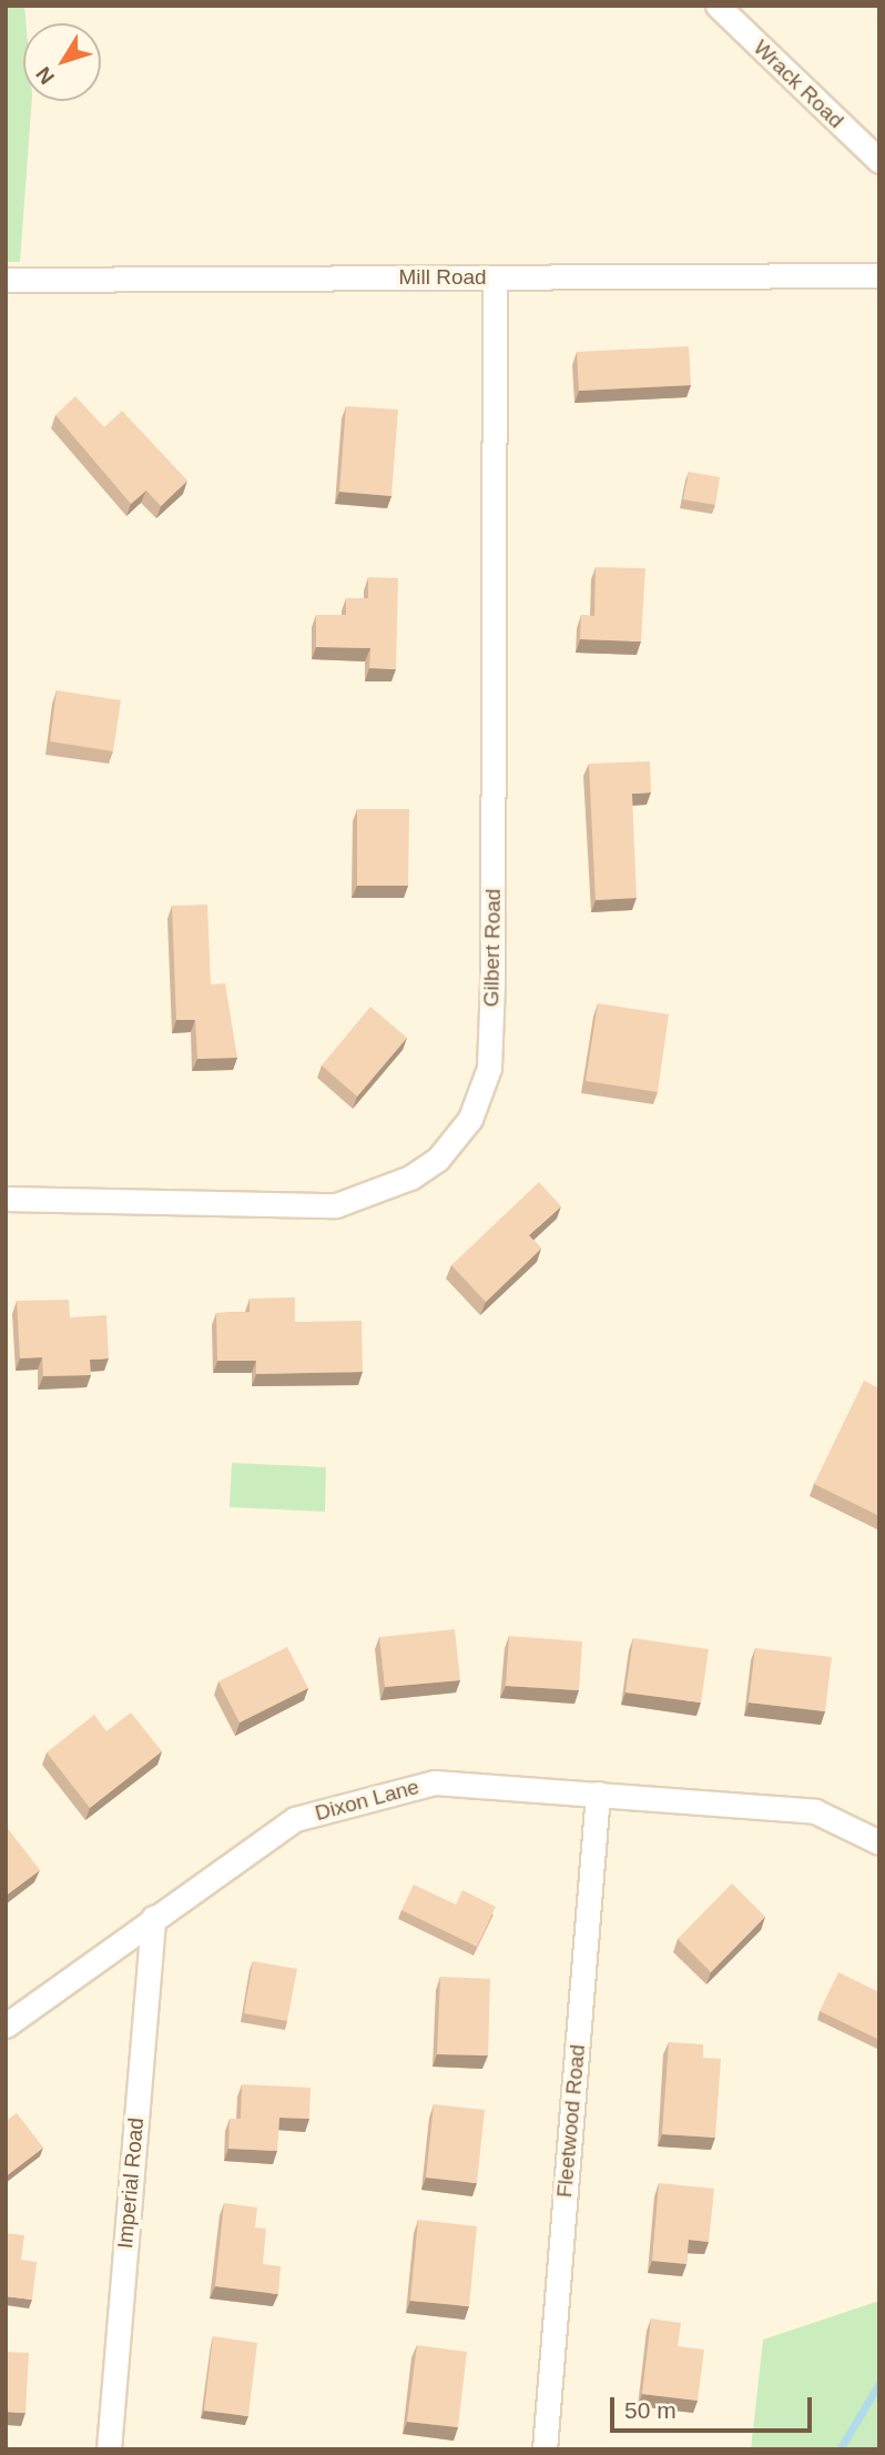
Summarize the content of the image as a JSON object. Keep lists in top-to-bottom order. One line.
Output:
{"streets":{"street":["Wrack Road","Mill Road","Gilbert Road","Dixon Lane","Fleetwood Road","Imperial Road"]},"crossings":[["Mill Road","Gilbert Road"],["Dixon Lane","Fleetwood Road"],["Dixon Lane","Imperial Road"]],"scale_bar":"50 m","north":"bottom left"}
